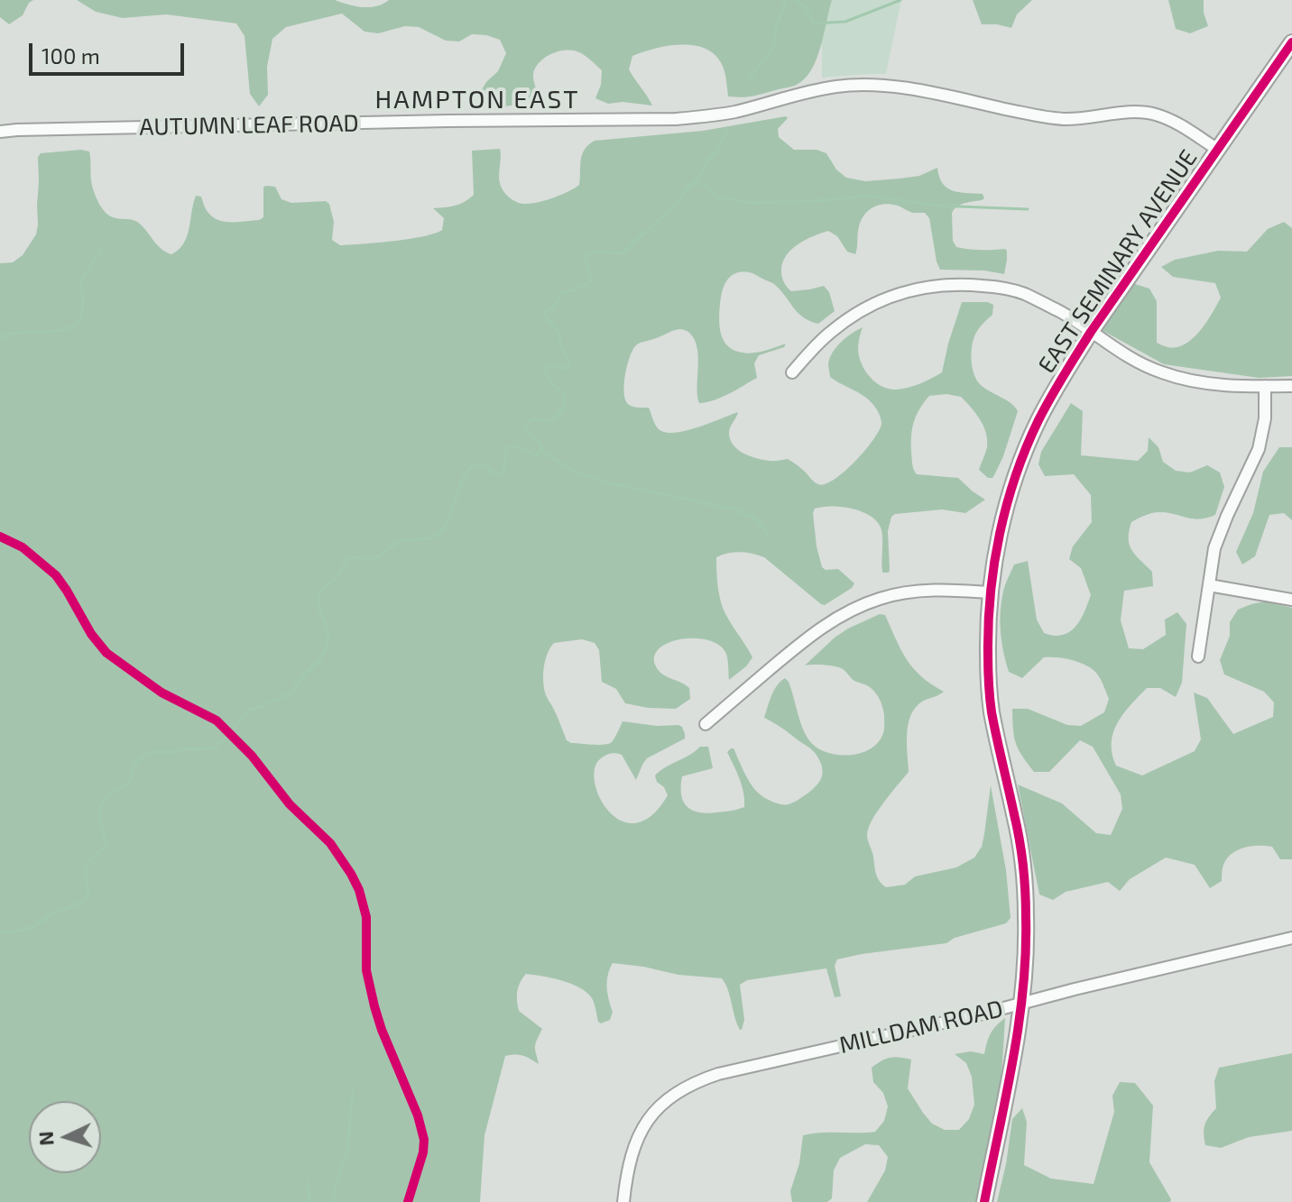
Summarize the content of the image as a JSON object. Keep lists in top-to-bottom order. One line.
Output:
{"streets":{"street":["AUTUMN LEAF ROAD","EAST SEMINARY AVENUE","MILLDAM ROAD"]},"crossings":[["AUTUMN LEAF ROAD","EAST SEMINARY AVENUE"],["EAST SEMINARY AVENUE","MILLDAM ROAD"]],"districts":["HAMPTON EAST"],"scale_bar":"100 m","north":"left"}
